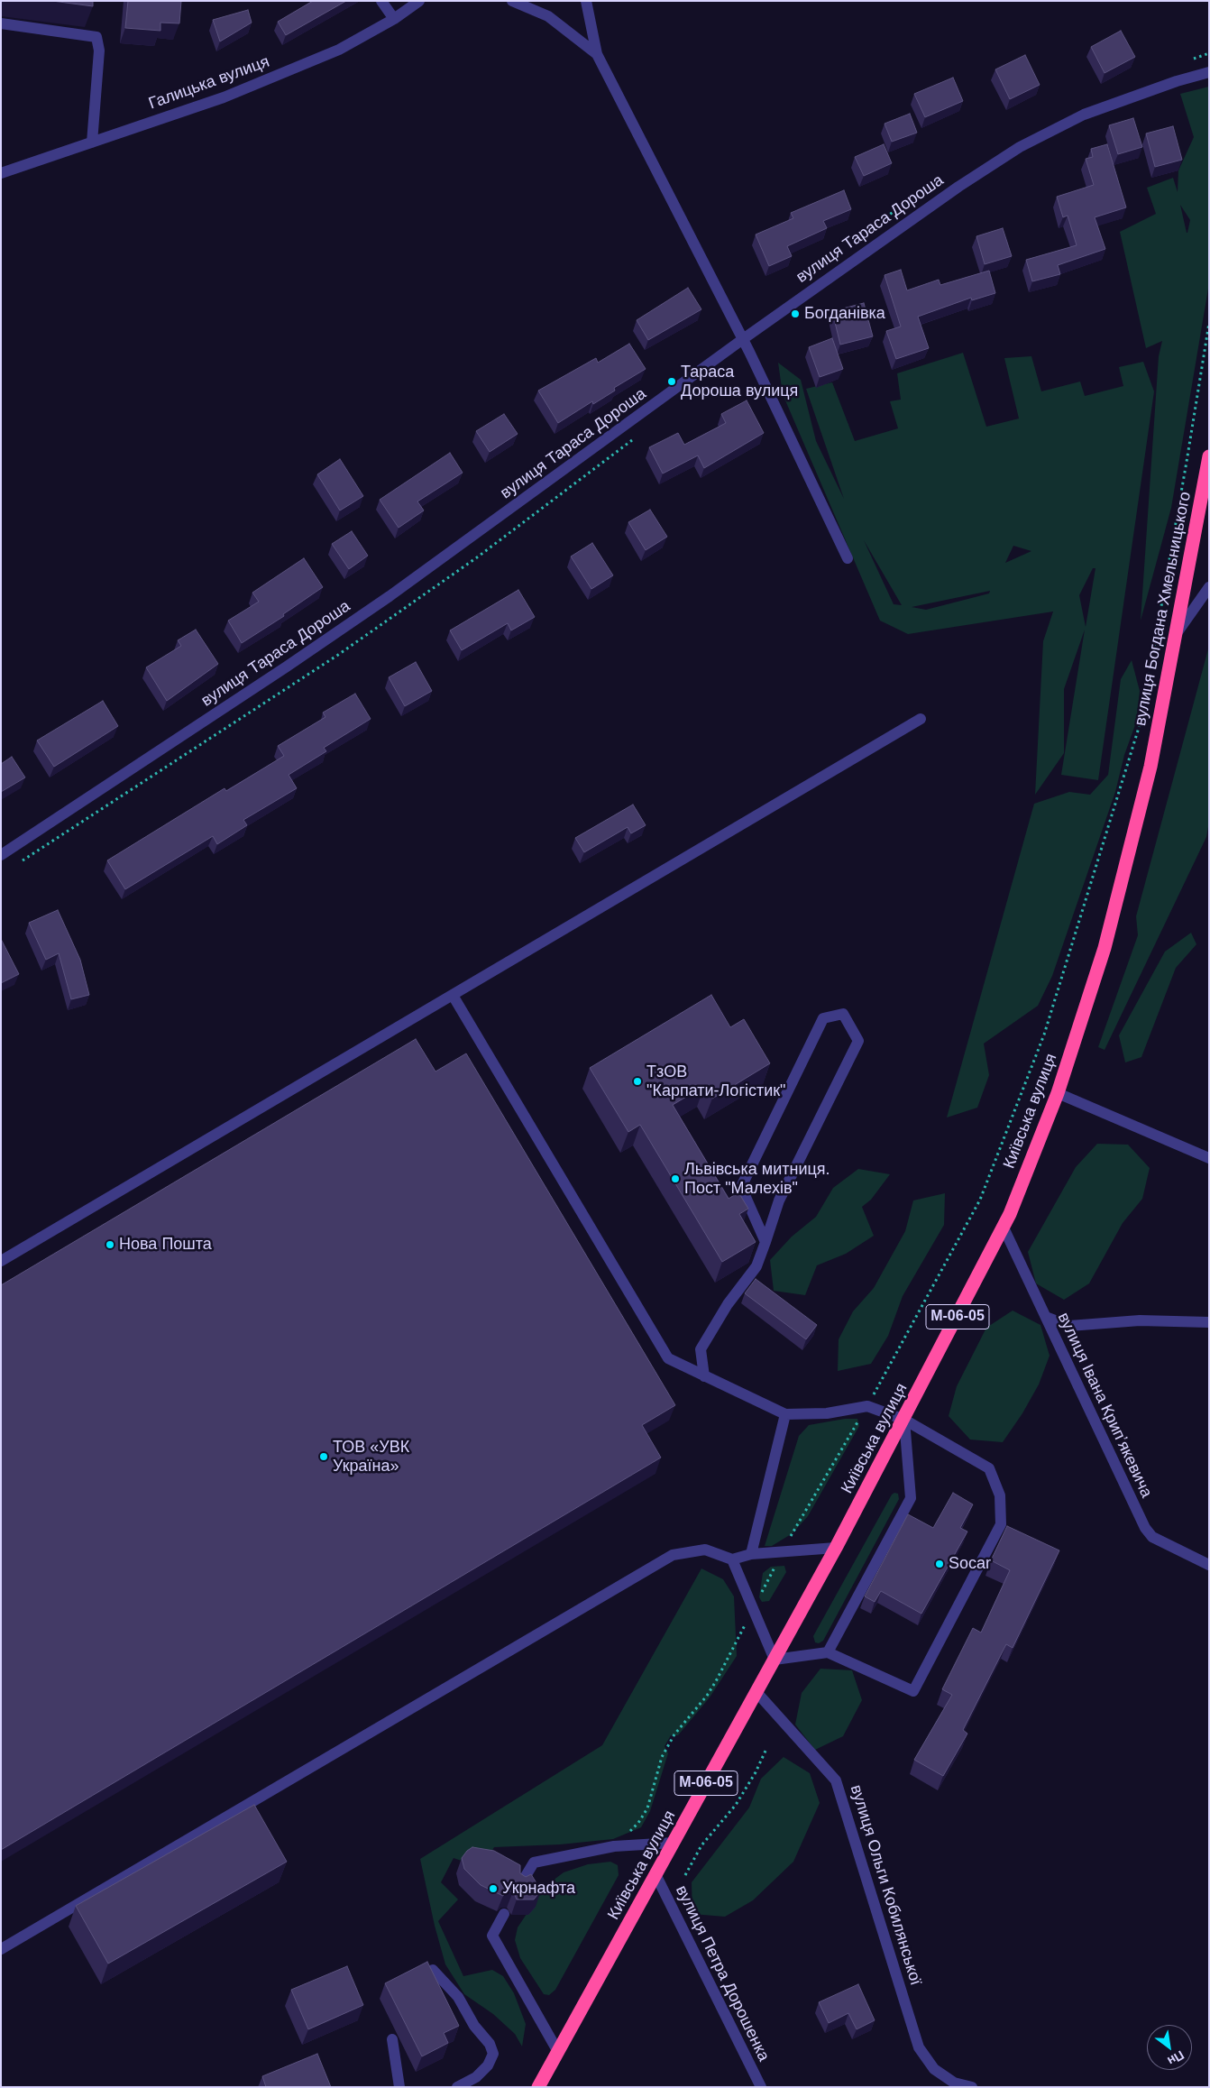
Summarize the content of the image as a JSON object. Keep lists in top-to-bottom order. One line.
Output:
{"streets":{"highway":["вулиця Богдана Хмельницького","Київська вулиця","М-06-05"],"street":["Галицька вулиця","вулиця Тараса Дороша","вулиця Івана Крипʼякевича","вулиця Ольги Кобилянської","вулиця Петра Дорошенка"]},"crossings":[["вулиця Богдана Хмельницького","Київська вулиця"],["Київська вулиця","вулиця Івана Крипʼякевича"],["Київська вулиця","вулиця Ольги Кобилянської"],["Київська вулиця","вулиця Петра Дорошенка"]],"places":["Богданівка","Тараса Дороша вулиця","ТзОВ \"Карпати-Логістик\"","Львівська митниця. Пост \"Малехів\"","Нова Пошта","ТОВ «УВК Україна»","Socar","Укрнафта"],"north":"bottom right"}
